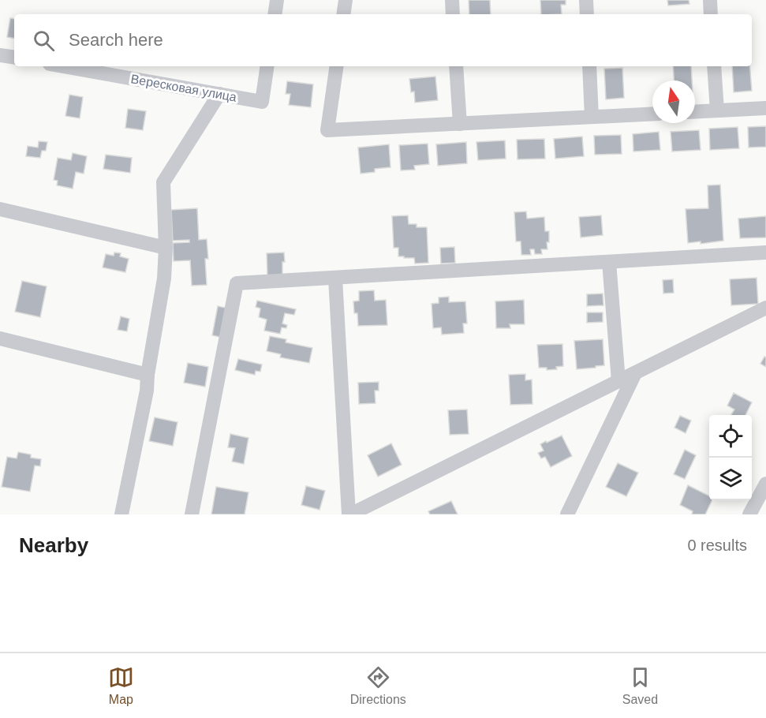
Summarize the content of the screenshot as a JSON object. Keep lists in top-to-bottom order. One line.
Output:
{"streets":{"street":["Вересковая улица"]},"north":"top","page":{"search":"Search here","heading":["Nearby","0 results"],"nav":["Map","Directions","Saved"]}}
